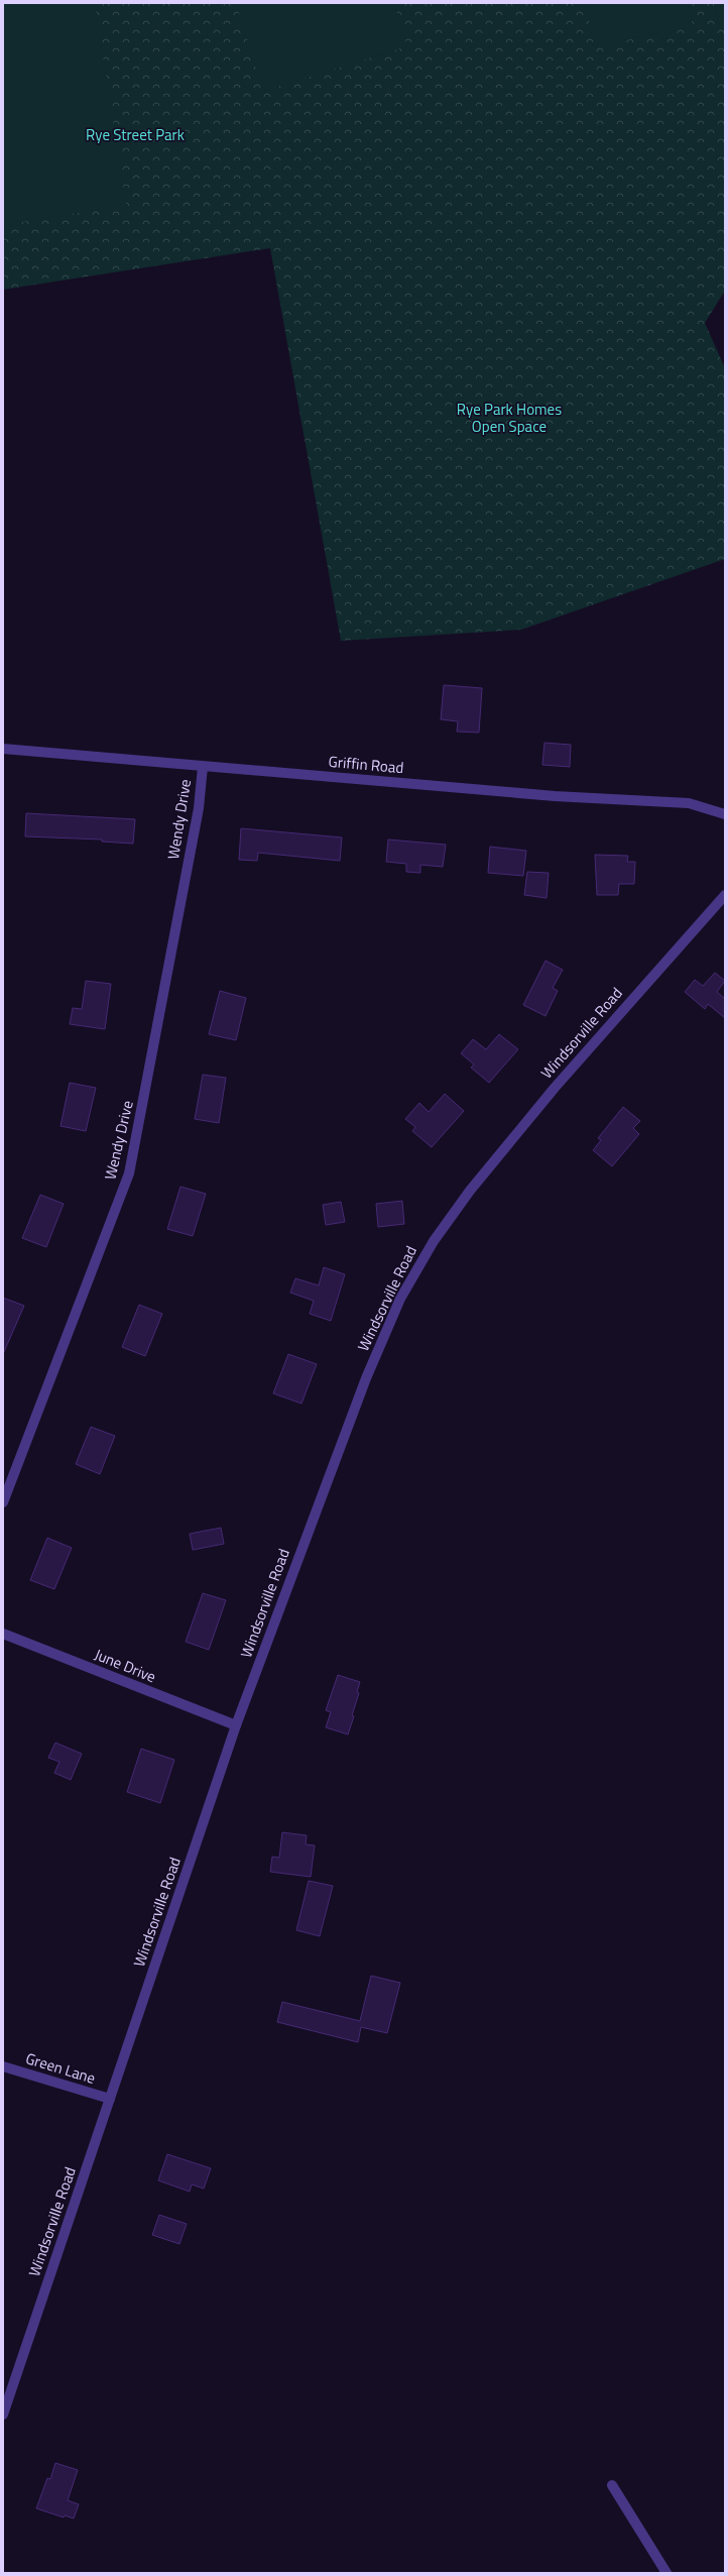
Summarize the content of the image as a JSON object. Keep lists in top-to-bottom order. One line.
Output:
{"streets":{"street":["Griffin Road","Wendy Drive","Windsorville Road","June Drive","Green Lane"]},"crossings":[["Griffin Road","Wendy Drive"],["Windsorville Road","June Drive"],["Windsorville Road","Green Lane"]],"parks":["Rye Street Park","Rye Park Homes Open Space"]}
